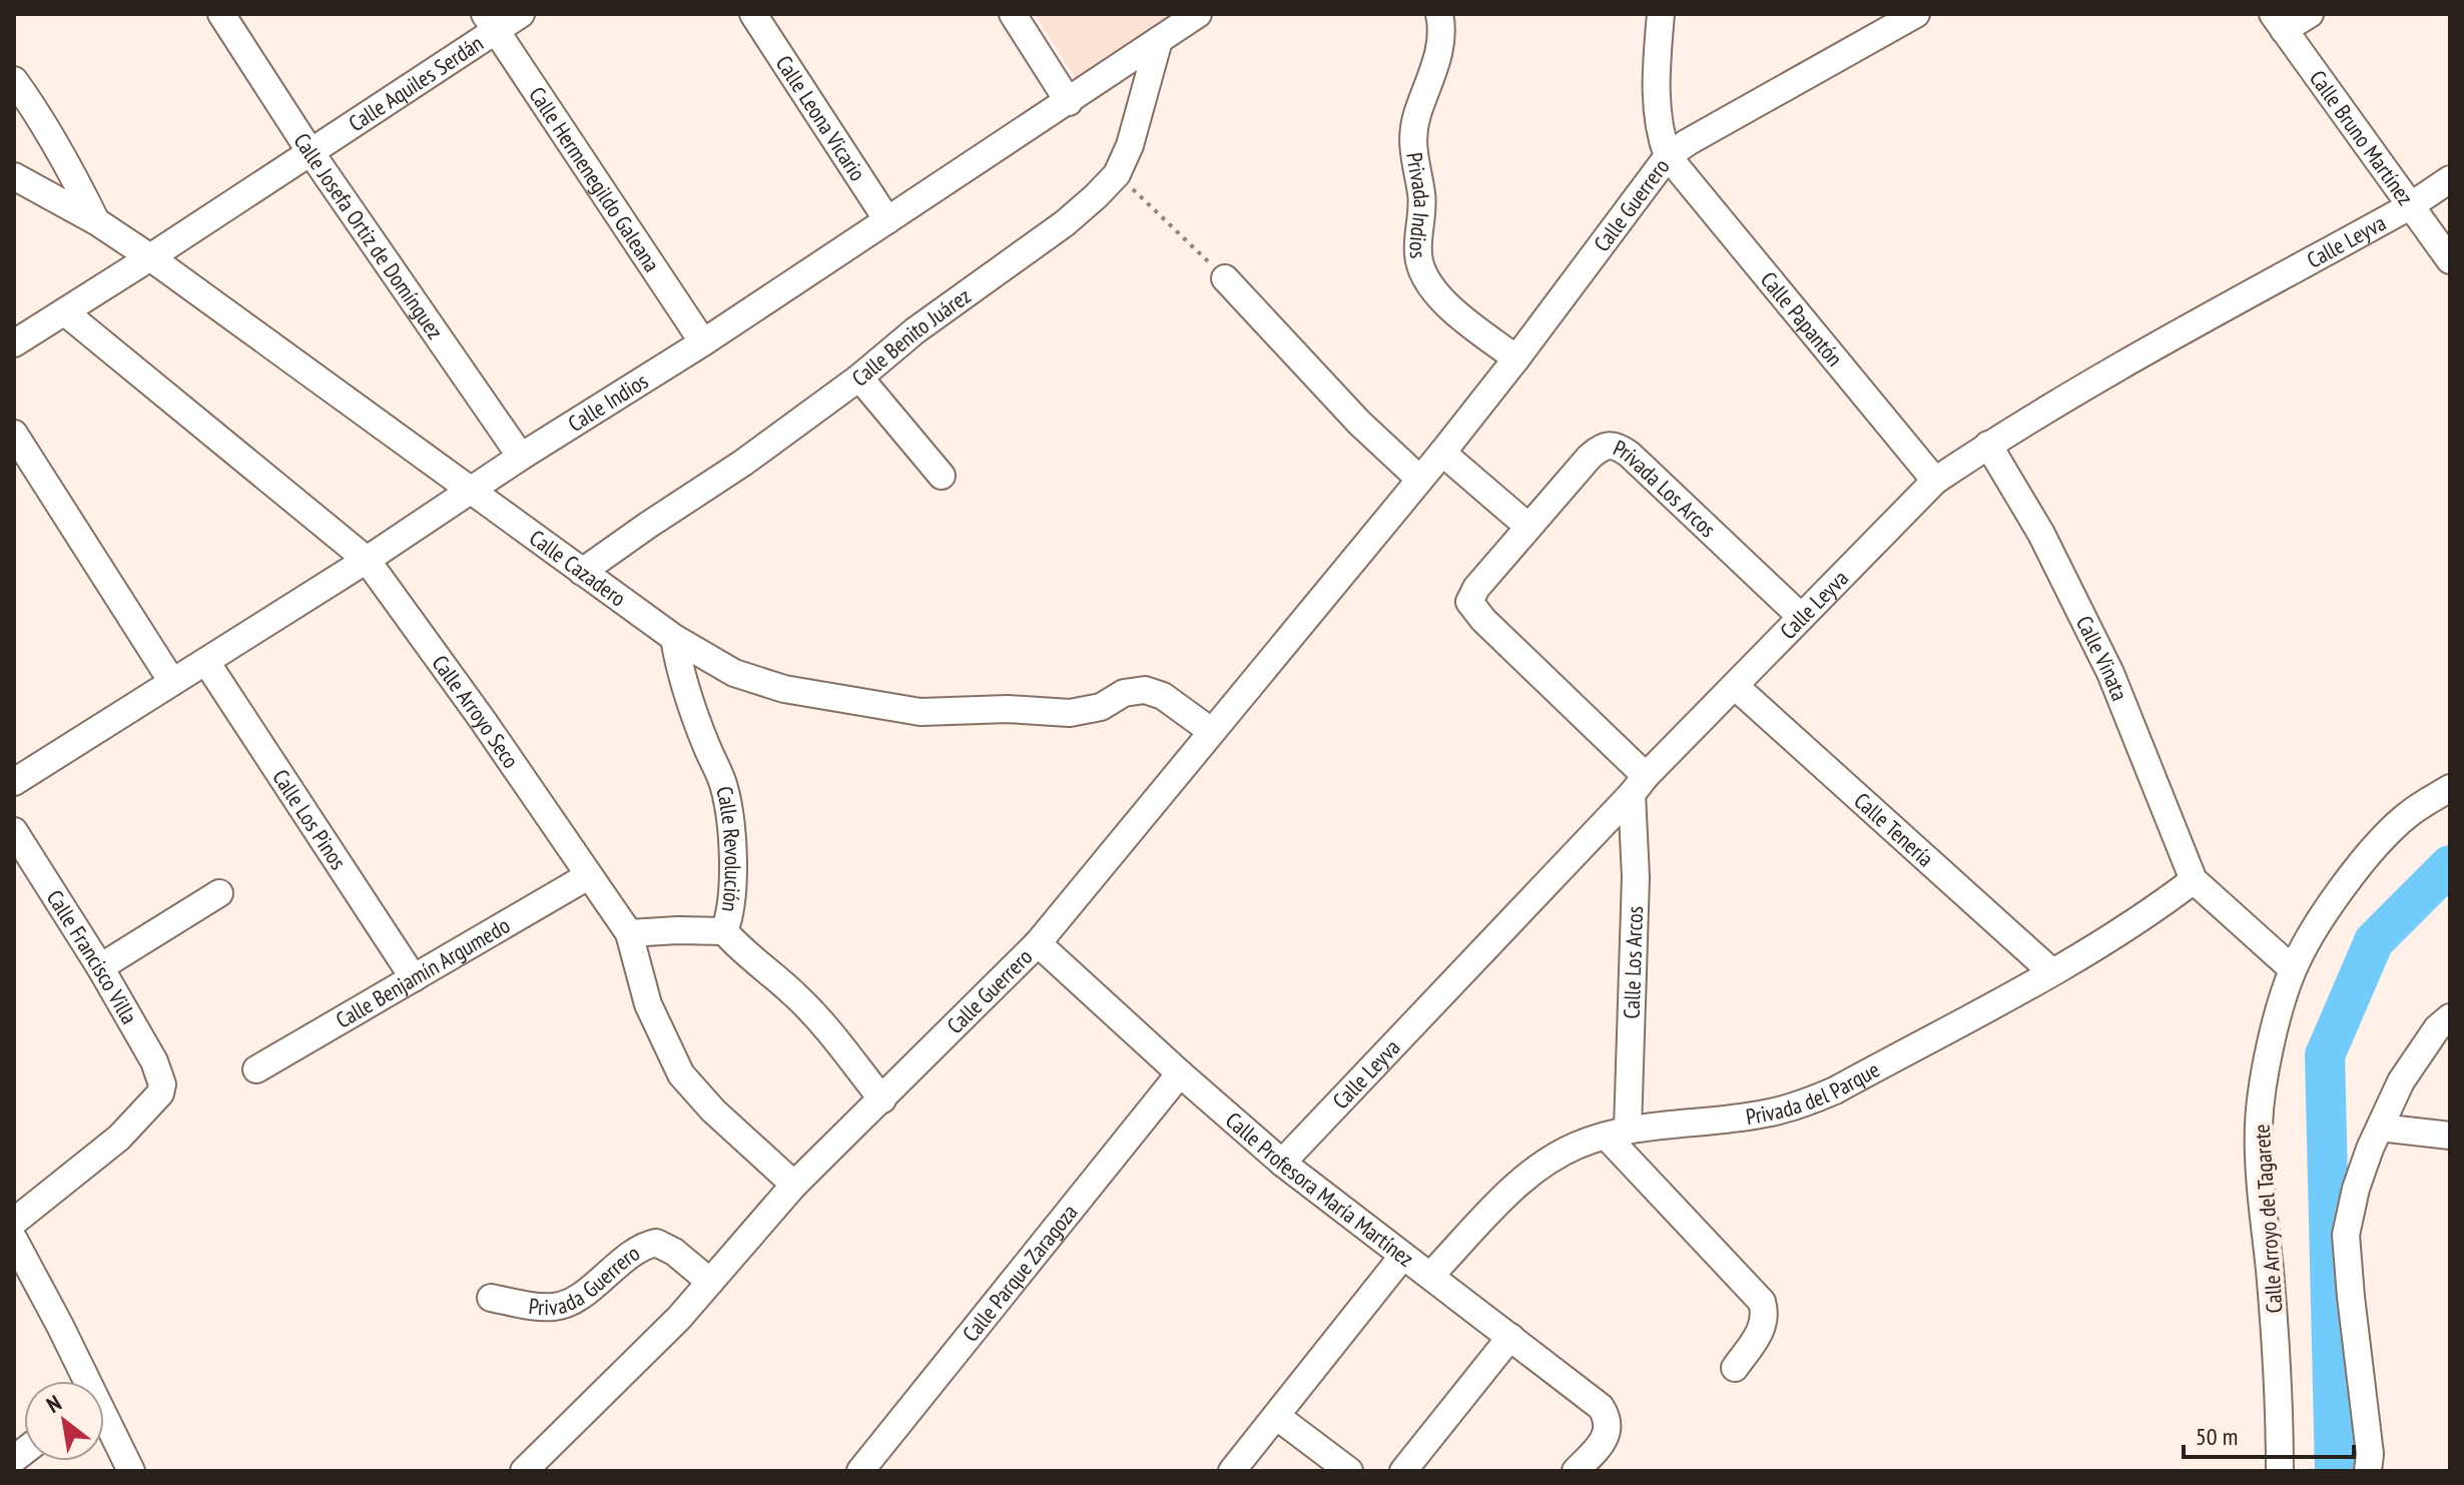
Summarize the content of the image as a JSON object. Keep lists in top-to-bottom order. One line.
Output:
{"streets":{"street":["Calle Aquiles Serdán","Calle Leona Vicario","Calle Bruno Martínez","Calle Hermenegildo Galeana","Privada Indios","Calle Guerrero","Calle Josefa Ortiz de Domínguez","Calle Leyva","Calle Papantón","Calle Benito Juárez","Calle Indios","Privada Los Arcos","Calle Cazadero","Calle Vinata","Calle Arroyo Seco","Calle Los Pinos","Calle Tenería","Calle Revolución","Calle Francisco Villa","Calle Los Arcos","Calle Benjamín Argumedo","Privada del Parque","Calle Profesora María Martínez","Calle Arroyo del Tagarete","Calle Parque Zaragoza","Privada Guerrero"]},"crossings":[["Calle Aquiles Serdán","Calle Hermenegildo Galeana"],["Calle Aquiles Serdán","Calle Josefa Ortiz de Domínguez"],["Calle Aquiles Serdán","Calle Cazadero"],["Calle Aquiles Serdán","Calle Arroyo Seco"],["Calle Leona Vicario","Calle Indios"],["Calle Bruno Martínez","Calle Leyva"],["Calle Hermenegildo Galeana","Calle Indios"],["Privada Indios","Calle Guerrero"],["Calle Guerrero","Calle Papantón"],["Calle Guerrero","Calle Cazadero"],["Calle Guerrero","Calle Arroyo Seco"],["Calle Guerrero","Calle Revolución"],["Calle Guerrero","Calle Profesora María Martínez"],["Calle Guerrero","Privada Guerrero"],["Calle Josefa Ortiz de Domínguez","Calle Indios"],["Calle Leyva","Calle Papantón"],["Calle Leyva","Privada Los Arcos"],["Calle Leyva","Calle Vinata"],["Calle Leyva","Calle Tenería"],["Calle Leyva","Calle Los Arcos"],["Calle Leyva","Calle Profesora María Martínez"],["Calle Benito Juárez","Calle Indios"],["Calle Benito Juárez","Calle Cazadero"],["Calle Indios","Calle Cazadero"],["Calle Indios","Calle Arroyo Seco"],["Calle Indios","Calle Los Pinos"],["Privada Los Arcos","Calle Los Arcos"],["Calle Cazadero","Calle Revolución"],["Calle Vinata","Privada del Parque"],["Calle Arroyo Seco","Calle Benjamín Argumedo"],["Calle Los Pinos","Calle Benjamín Argumedo"],["Calle Tenería","Privada del Parque"],["Calle Los Arcos","Privada del Parque"],["Privada del Parque","Calle Profesora María Martínez"],["Calle Profesora María Martínez","Calle Parque Zaragoza"]],"scale_bar":"50 m","north":"top left"}
